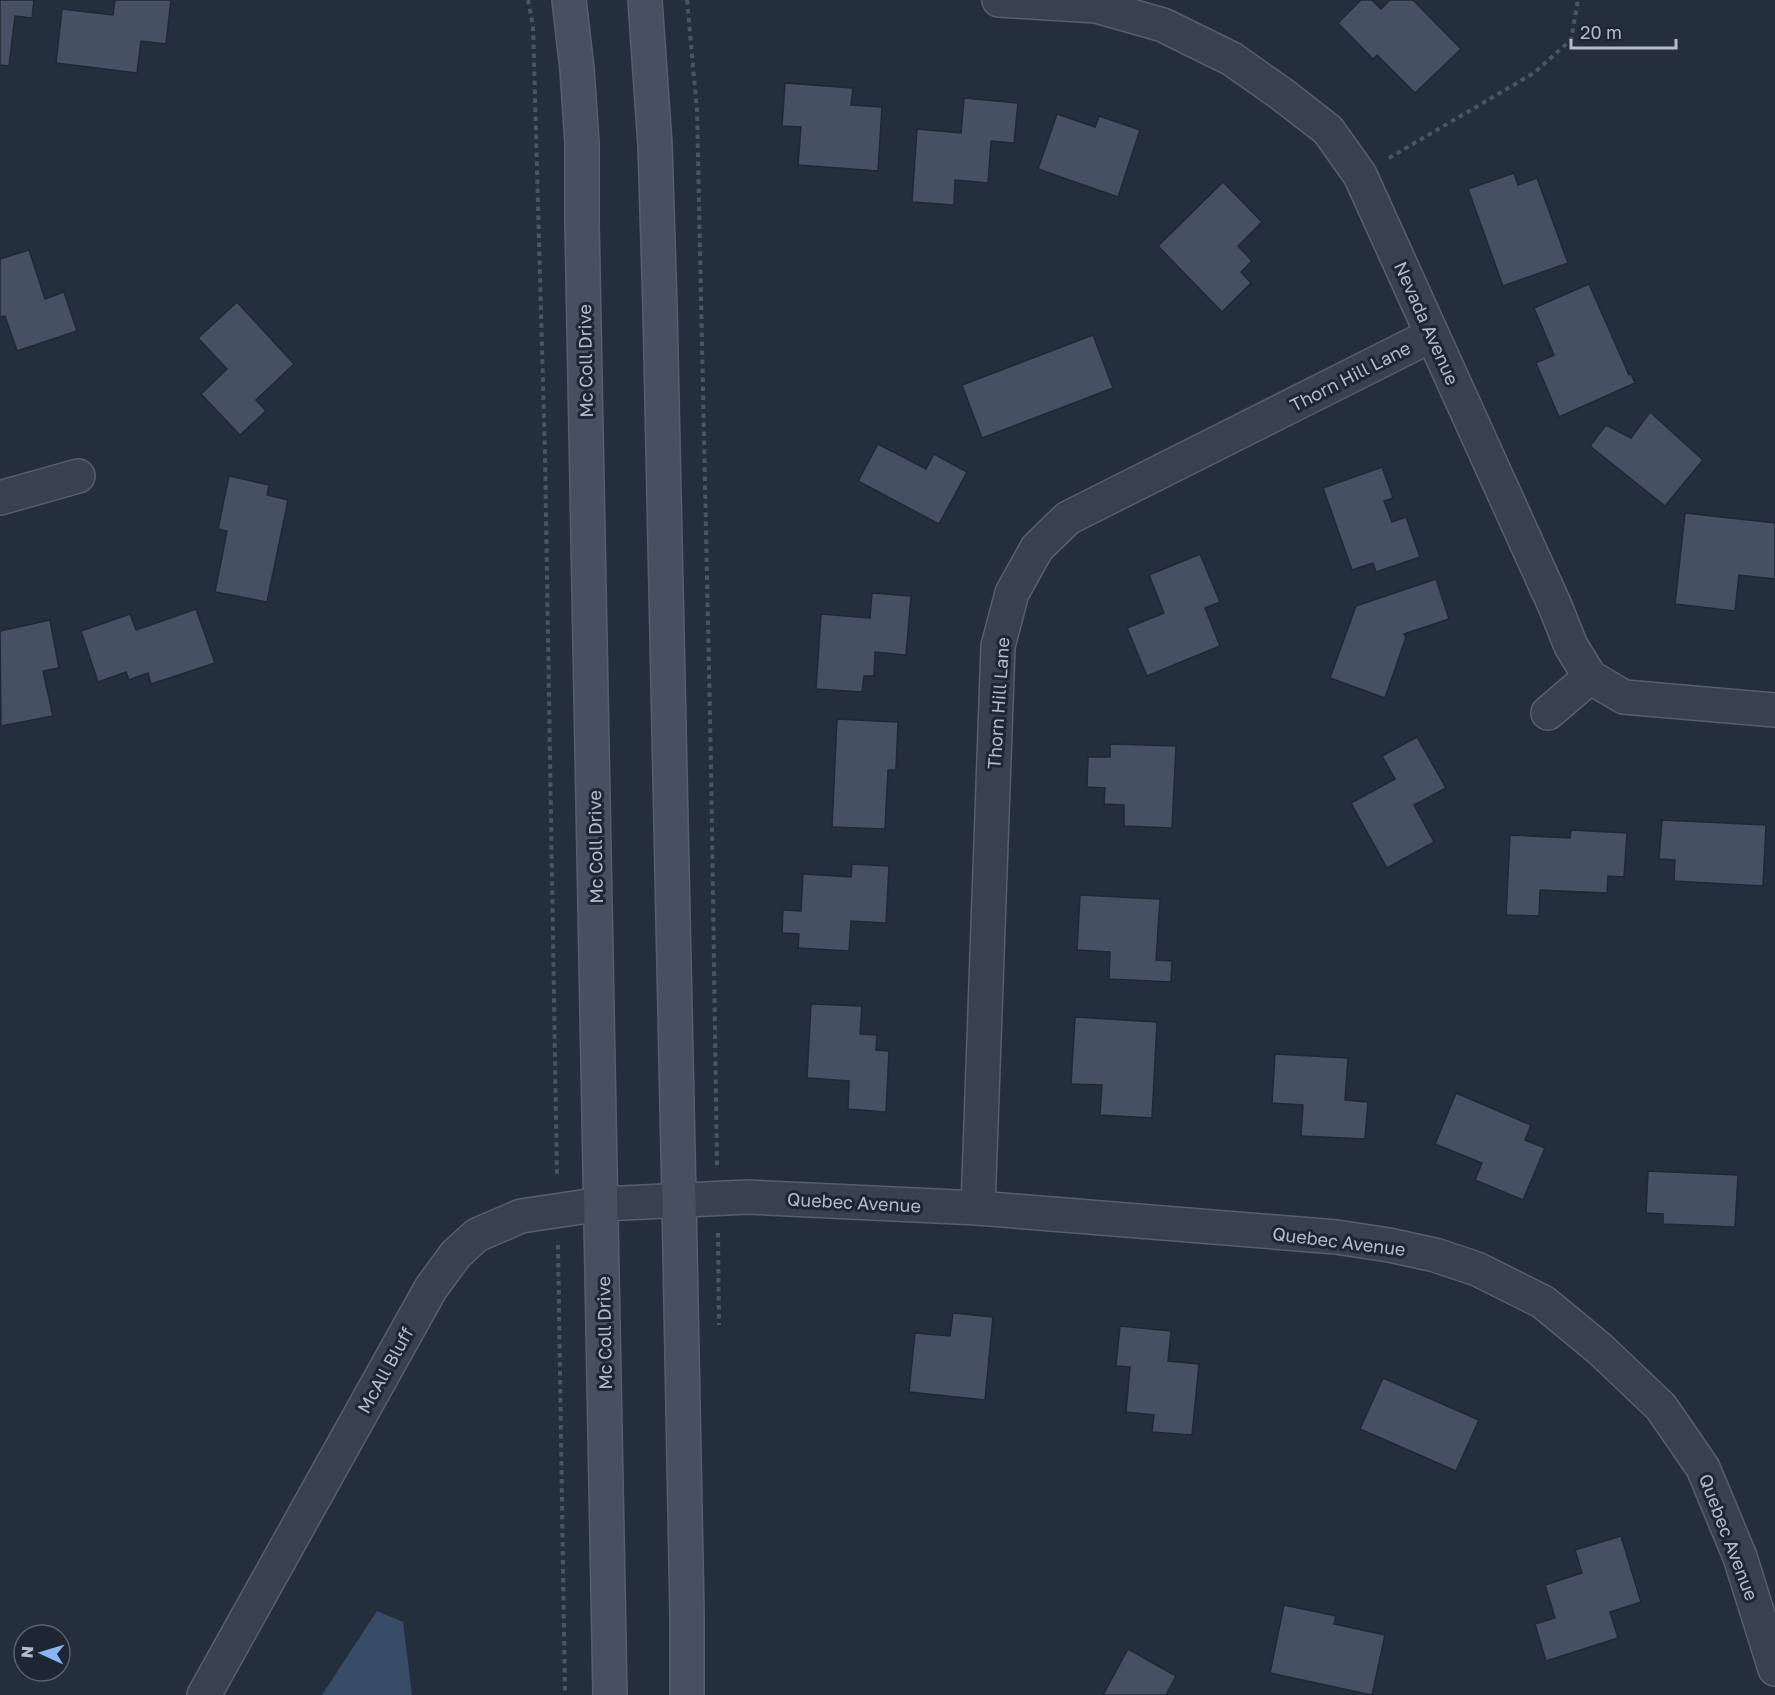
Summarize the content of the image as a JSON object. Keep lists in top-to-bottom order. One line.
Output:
{"streets":{"main road":["Mc Coll Drive"],"street":["Nevada Avenue","Thorn Hill Lane","Quebec Avenue","McAll Bluff"]},"crossings":[["Nevada Avenue","Thorn Hill Lane"],["Mc Coll Drive","McAll Bluff"],["Thorn Hill Lane","Quebec Avenue"],["Quebec Avenue","McAll Bluff"]],"scale_bar":"20 m","north":"left"}
